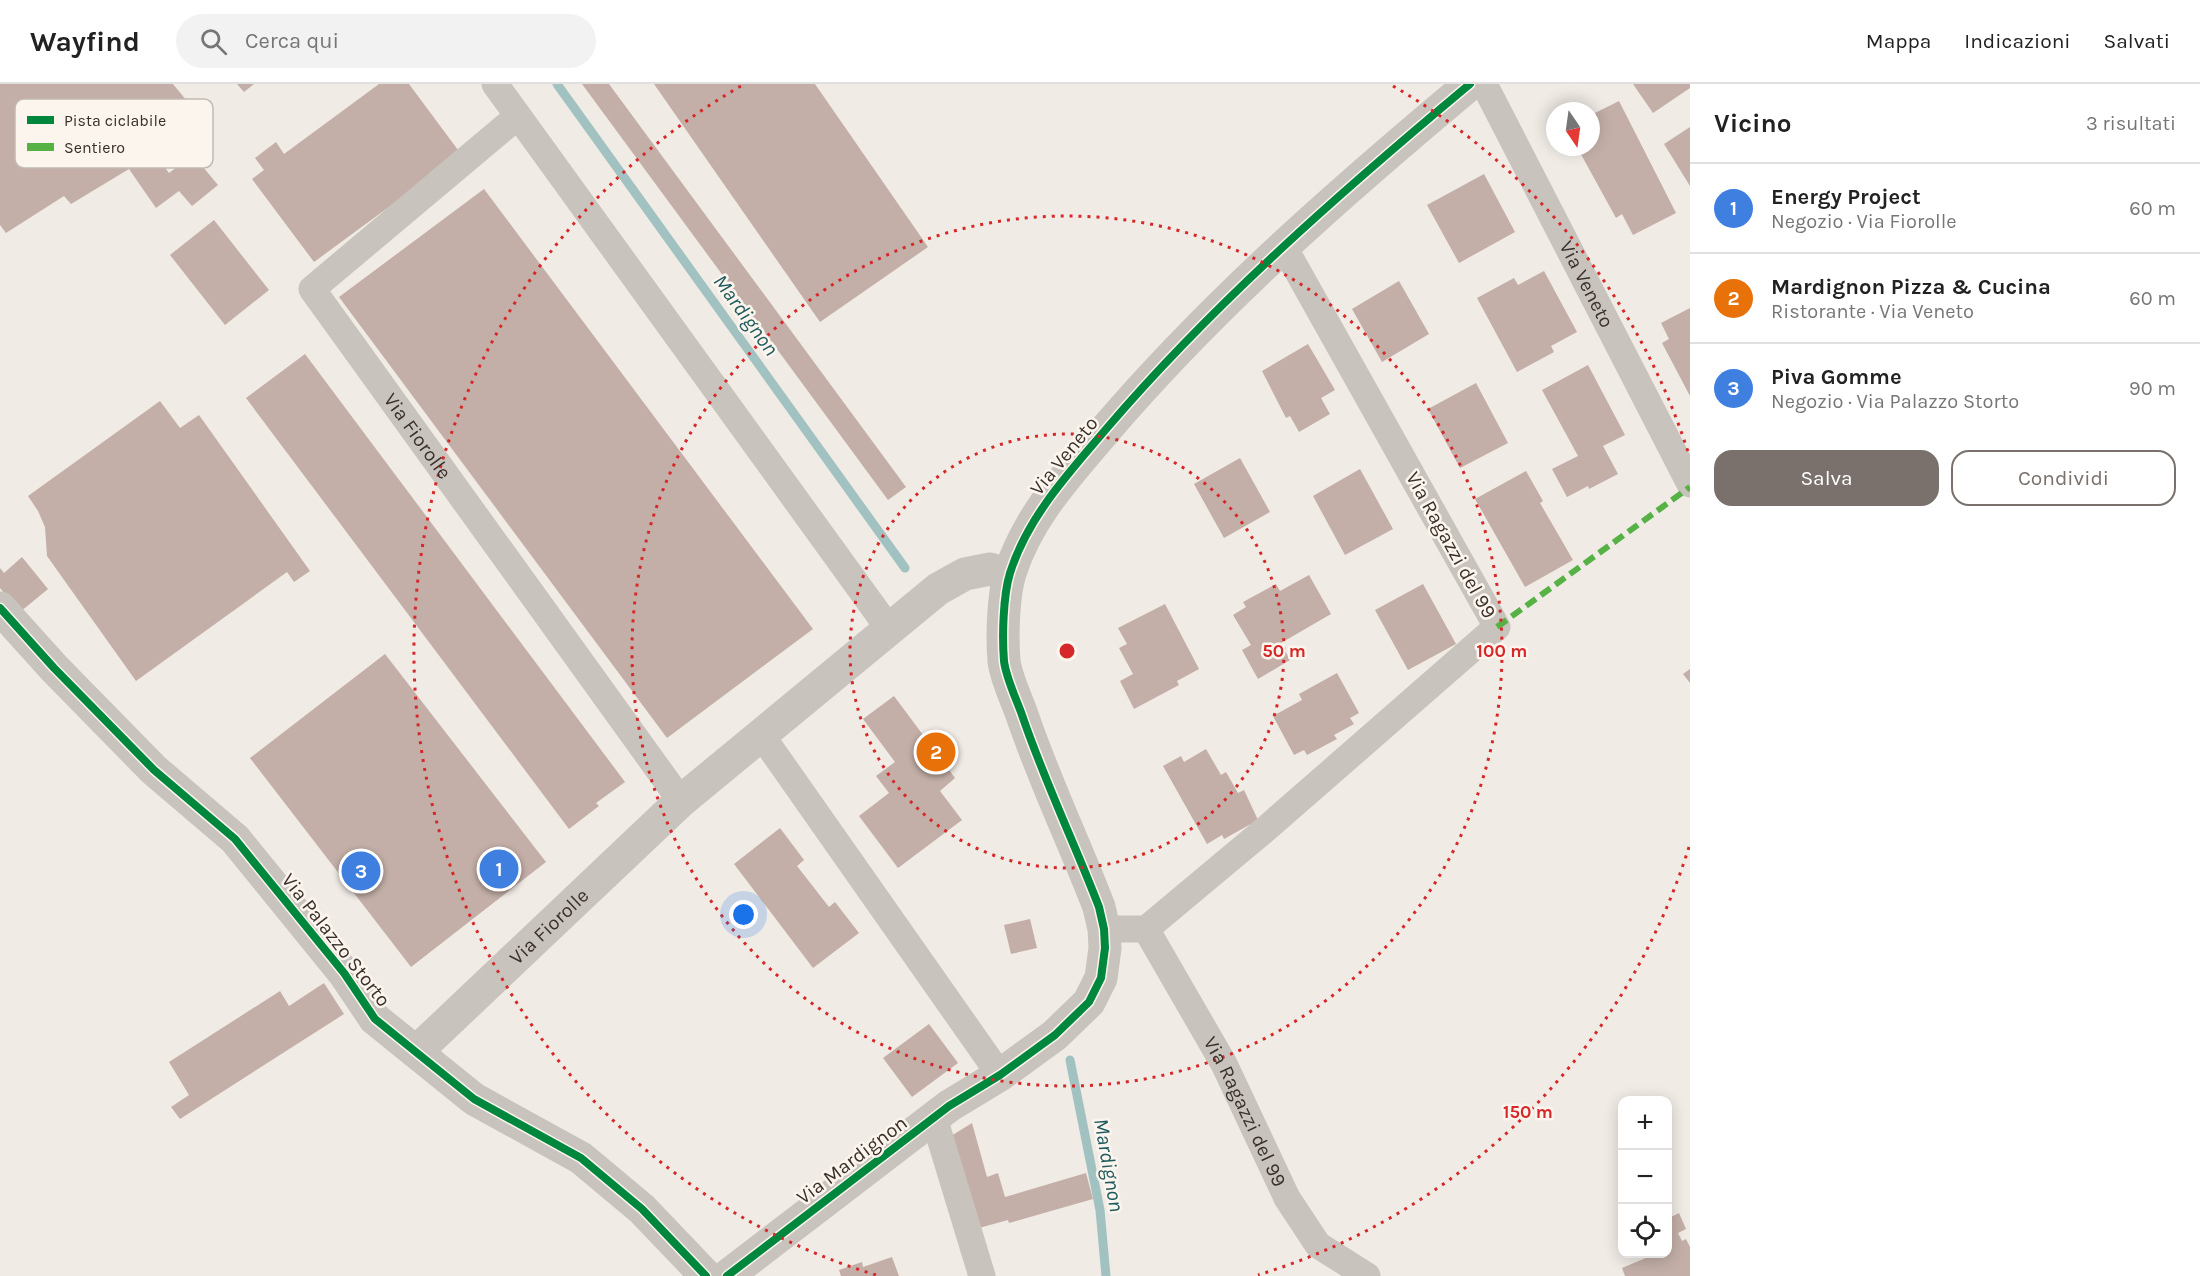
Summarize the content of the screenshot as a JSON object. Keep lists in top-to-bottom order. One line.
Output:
{"streets":{"street":["Via Veneto","Via Fiorolle","Via Ragazzi del 99","Via Palazzo Storto","Via Mardignon"]},"crossings":[["Via Veneto","Via Fiorolle"],["Via Veneto","Via Ragazzi del 99"],["Via Veneto","Via Mardignon"],["Via Fiorolle","Via Palazzo Storto"]],"water":["Mardignon"],"legend":["Pista ciclabile","Sentiero"],"north":"bottom","page":{"header":"Wayfind","search":"Cerca qui","nav":["Mappa","Indicazioni","Salvati"],"heading":["Vicino","3 risultati"],"list":[{"mark":"1","name":"Energy Project","note":"Negozio · Via Fiorolle","value":"60 m"},{"mark":"2","name":"Mardignon Pizza & Cucina","note":"Ristorante · Via Veneto","value":"60 m"},{"mark":"3","name":"Piva Gomme","note":"Negozio · Via Palazzo Storto","value":"90 m"}],"buttons":["Salva","Condividi"],"pins":["2","1","3"],"map_buttons":["+","−"]},"rings":["50 m","100 m","150 m"]}
